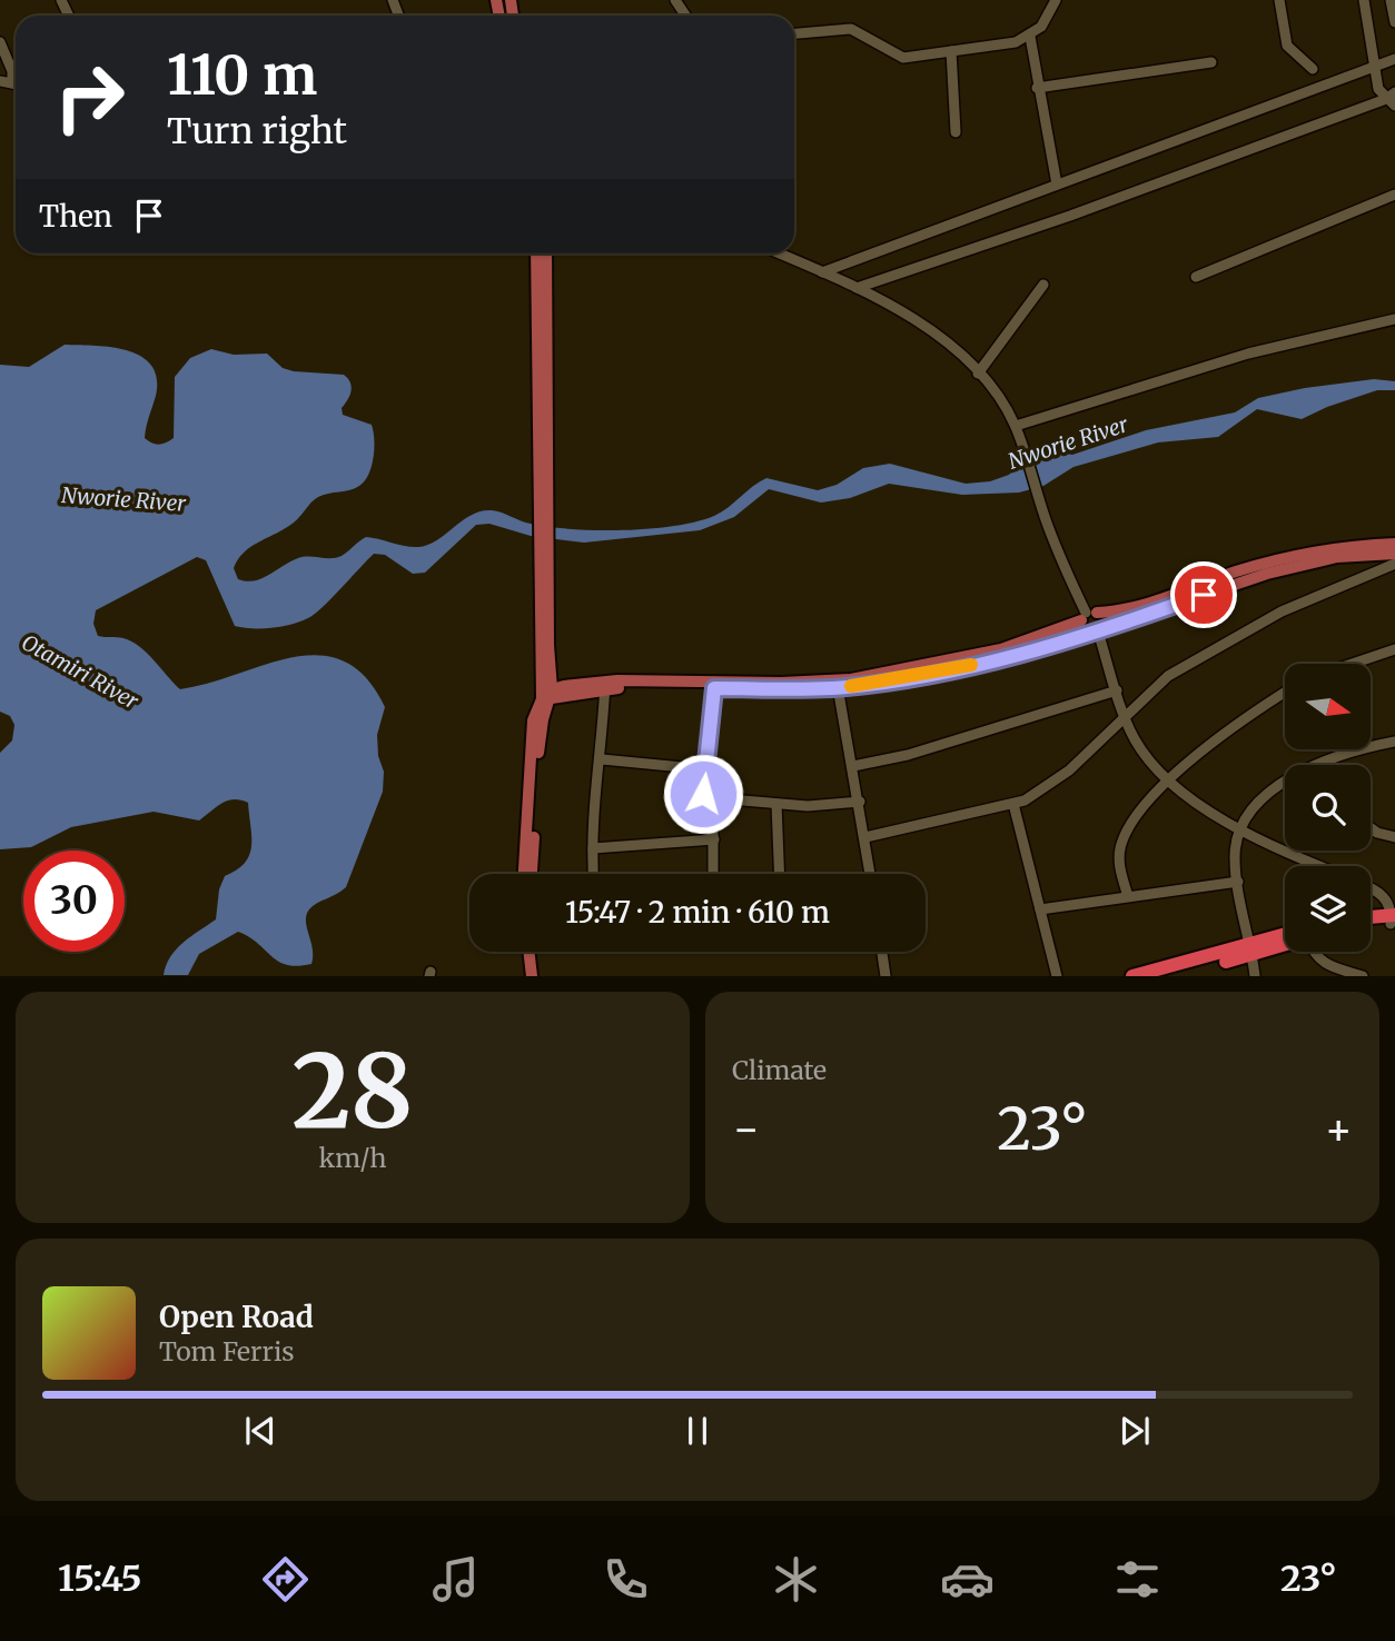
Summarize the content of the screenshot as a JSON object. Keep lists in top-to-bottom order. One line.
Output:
{"water":["Nworie River","Otamiri River"],"north":"right","page":{"turn":["110 m","Turn right"],"then":"Then","limit":"30","trip":"15:47 · 2 min · 610 m","tile":[["28","km/h"],"Climate"],"heat":["−","23°","+"],"song":["Open Road","Tom Ferris"],"tabs":["15:45","23°"]}}
